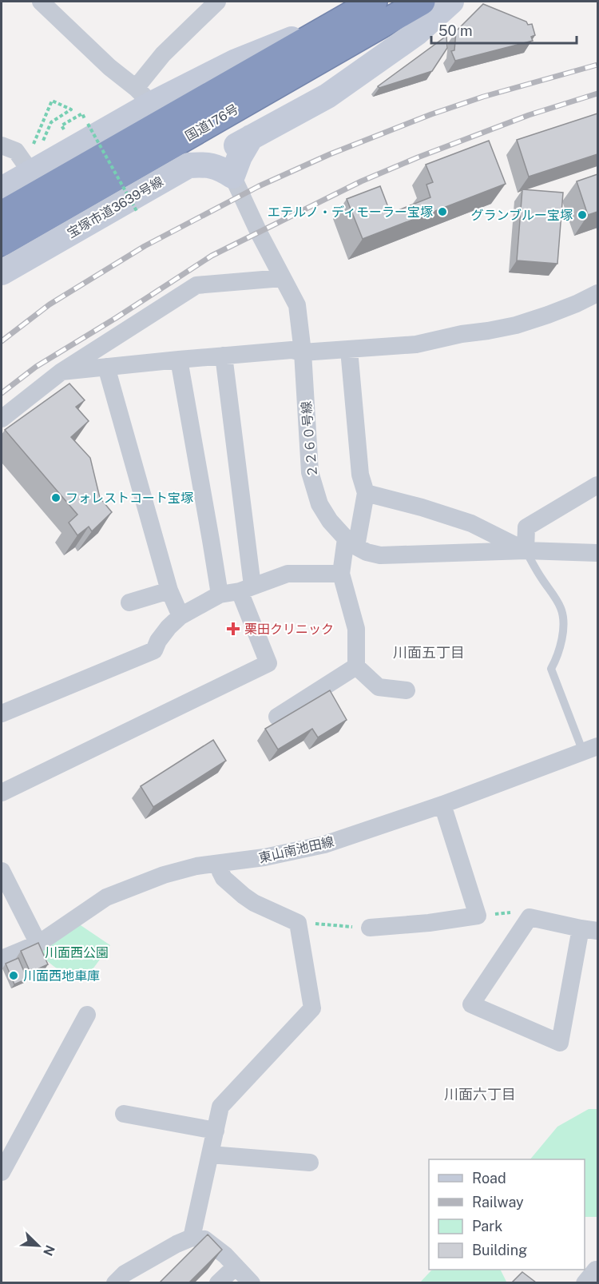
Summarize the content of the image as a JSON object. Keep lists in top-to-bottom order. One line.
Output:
{"streets":{"highway":["国道176号"],"street":["宝塚市道3639号線","２２６０号線","東山南池田線"]},"districts":["川面五丁目","川面六丁目"],"parks":["川面西公園"],"places":{"other":["エテルノ・ディモーラー宝塚","グランブルー宝塚","フォレストコート宝塚","川面西地車庫"],"health":["栗田クリニック"]},"legend":["Road","Railway","Park","Building"],"scale_bar":"50 m","north":"bottom right"}
